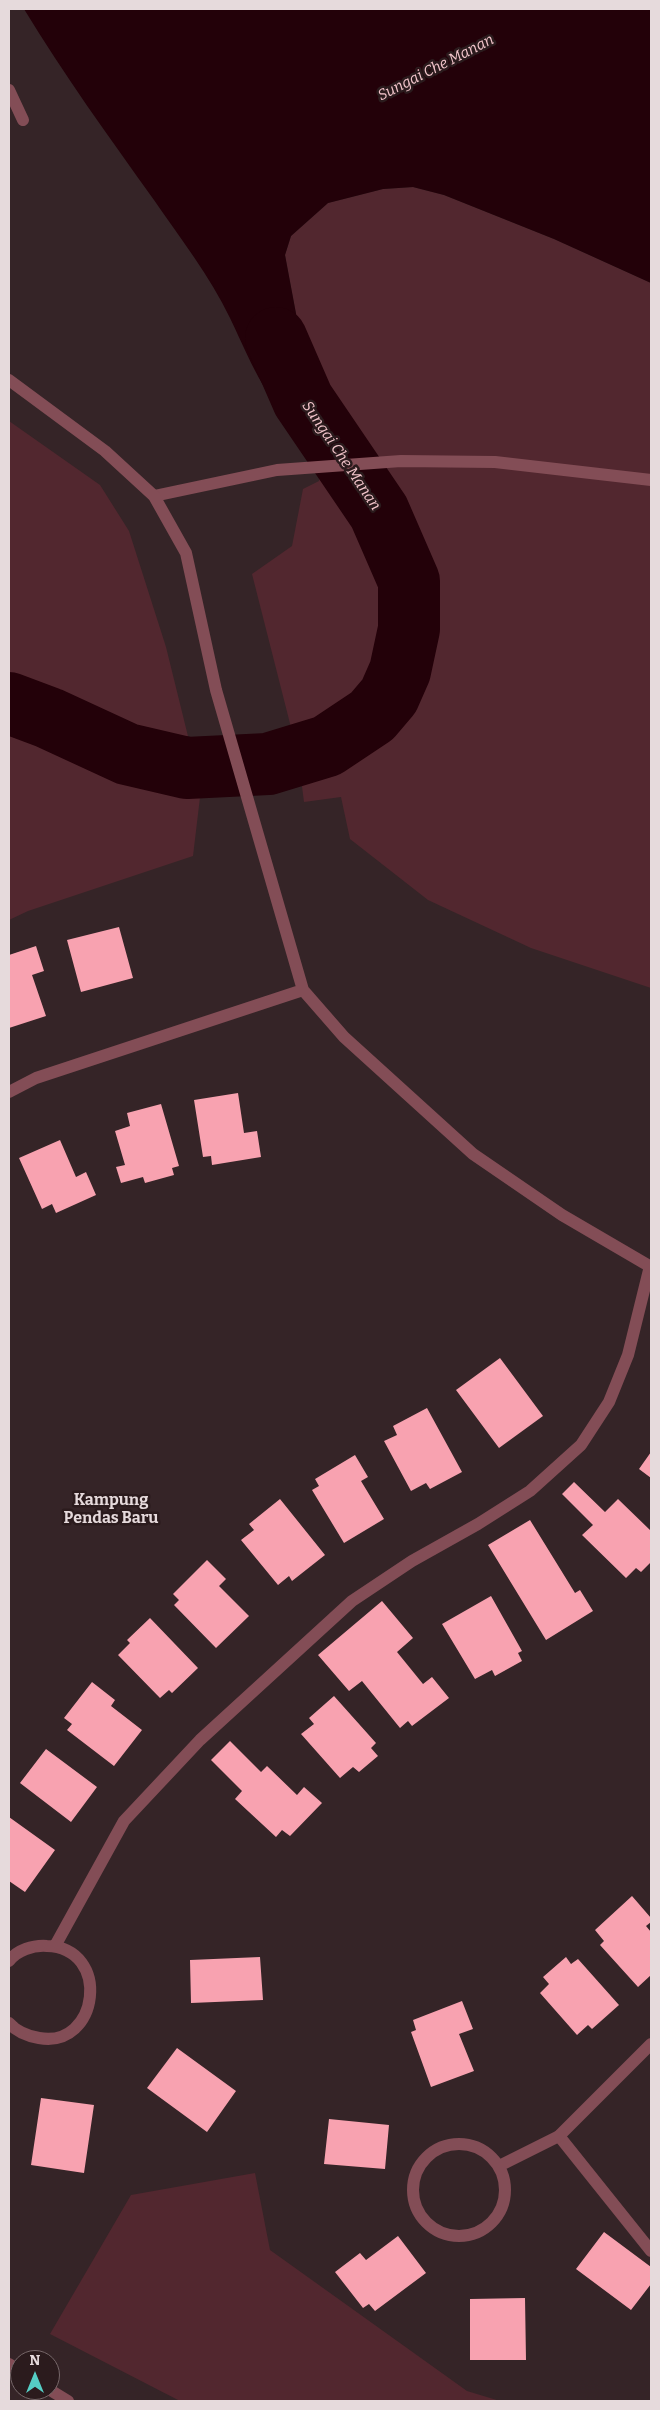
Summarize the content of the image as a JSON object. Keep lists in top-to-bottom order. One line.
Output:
{"districts":["Kampung Pendas Baru"],"water":["Sungai Che Manan"],"north":"top"}
